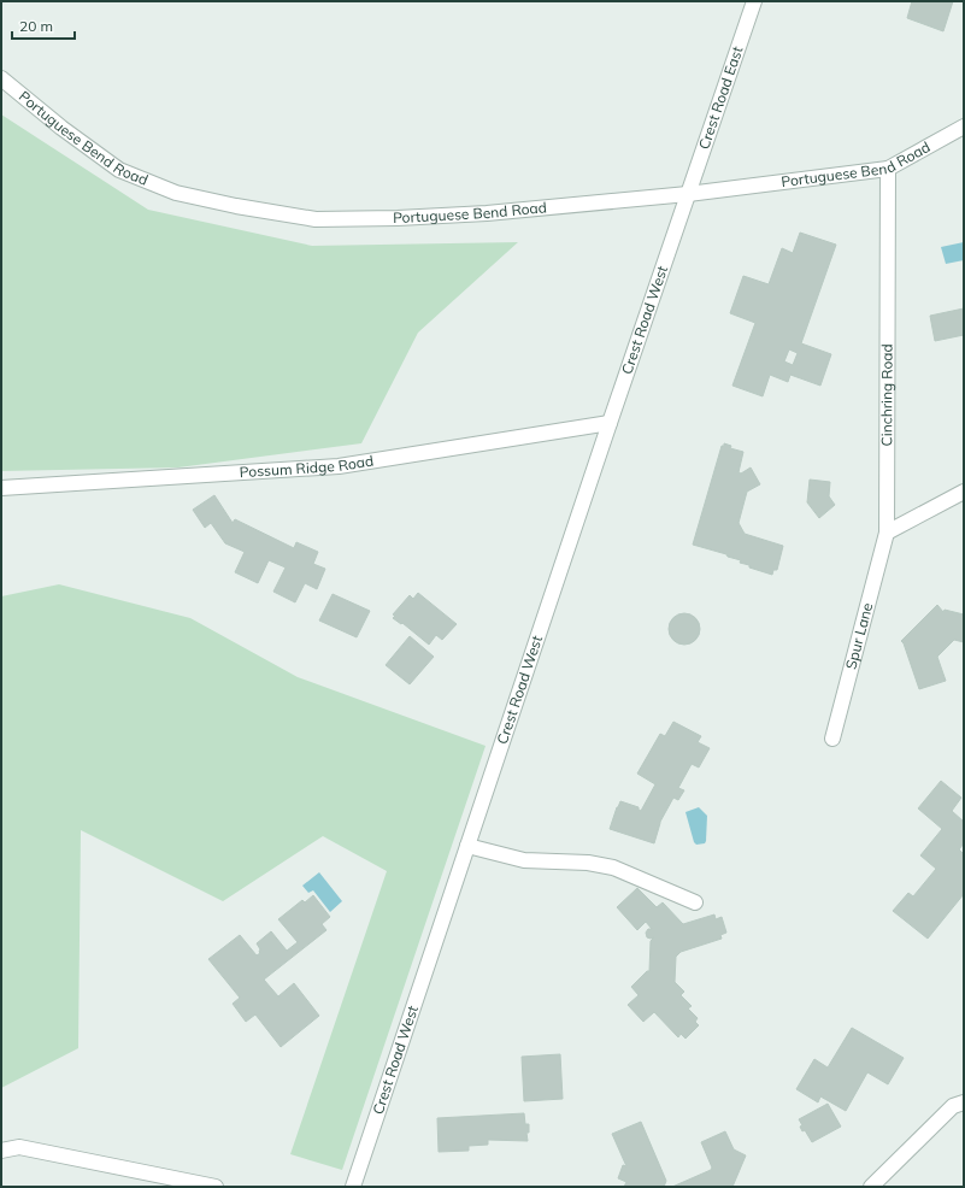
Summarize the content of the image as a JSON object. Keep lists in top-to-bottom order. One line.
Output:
{"streets":{"street":["Crest Road East","Portuguese Bend Road","Crest Road West","Cinchring Road","Possum Ridge Road","Spur Lane"]},"crossings":[["Crest Road East","Portuguese Bend Road"],["Crest Road East","Crest Road West"],["Portuguese Bend Road","Crest Road West"],["Portuguese Bend Road","Cinchring Road"],["Crest Road West","Possum Ridge Road"],["Cinchring Road","Spur Lane"]],"scale_bar":"20 m"}
